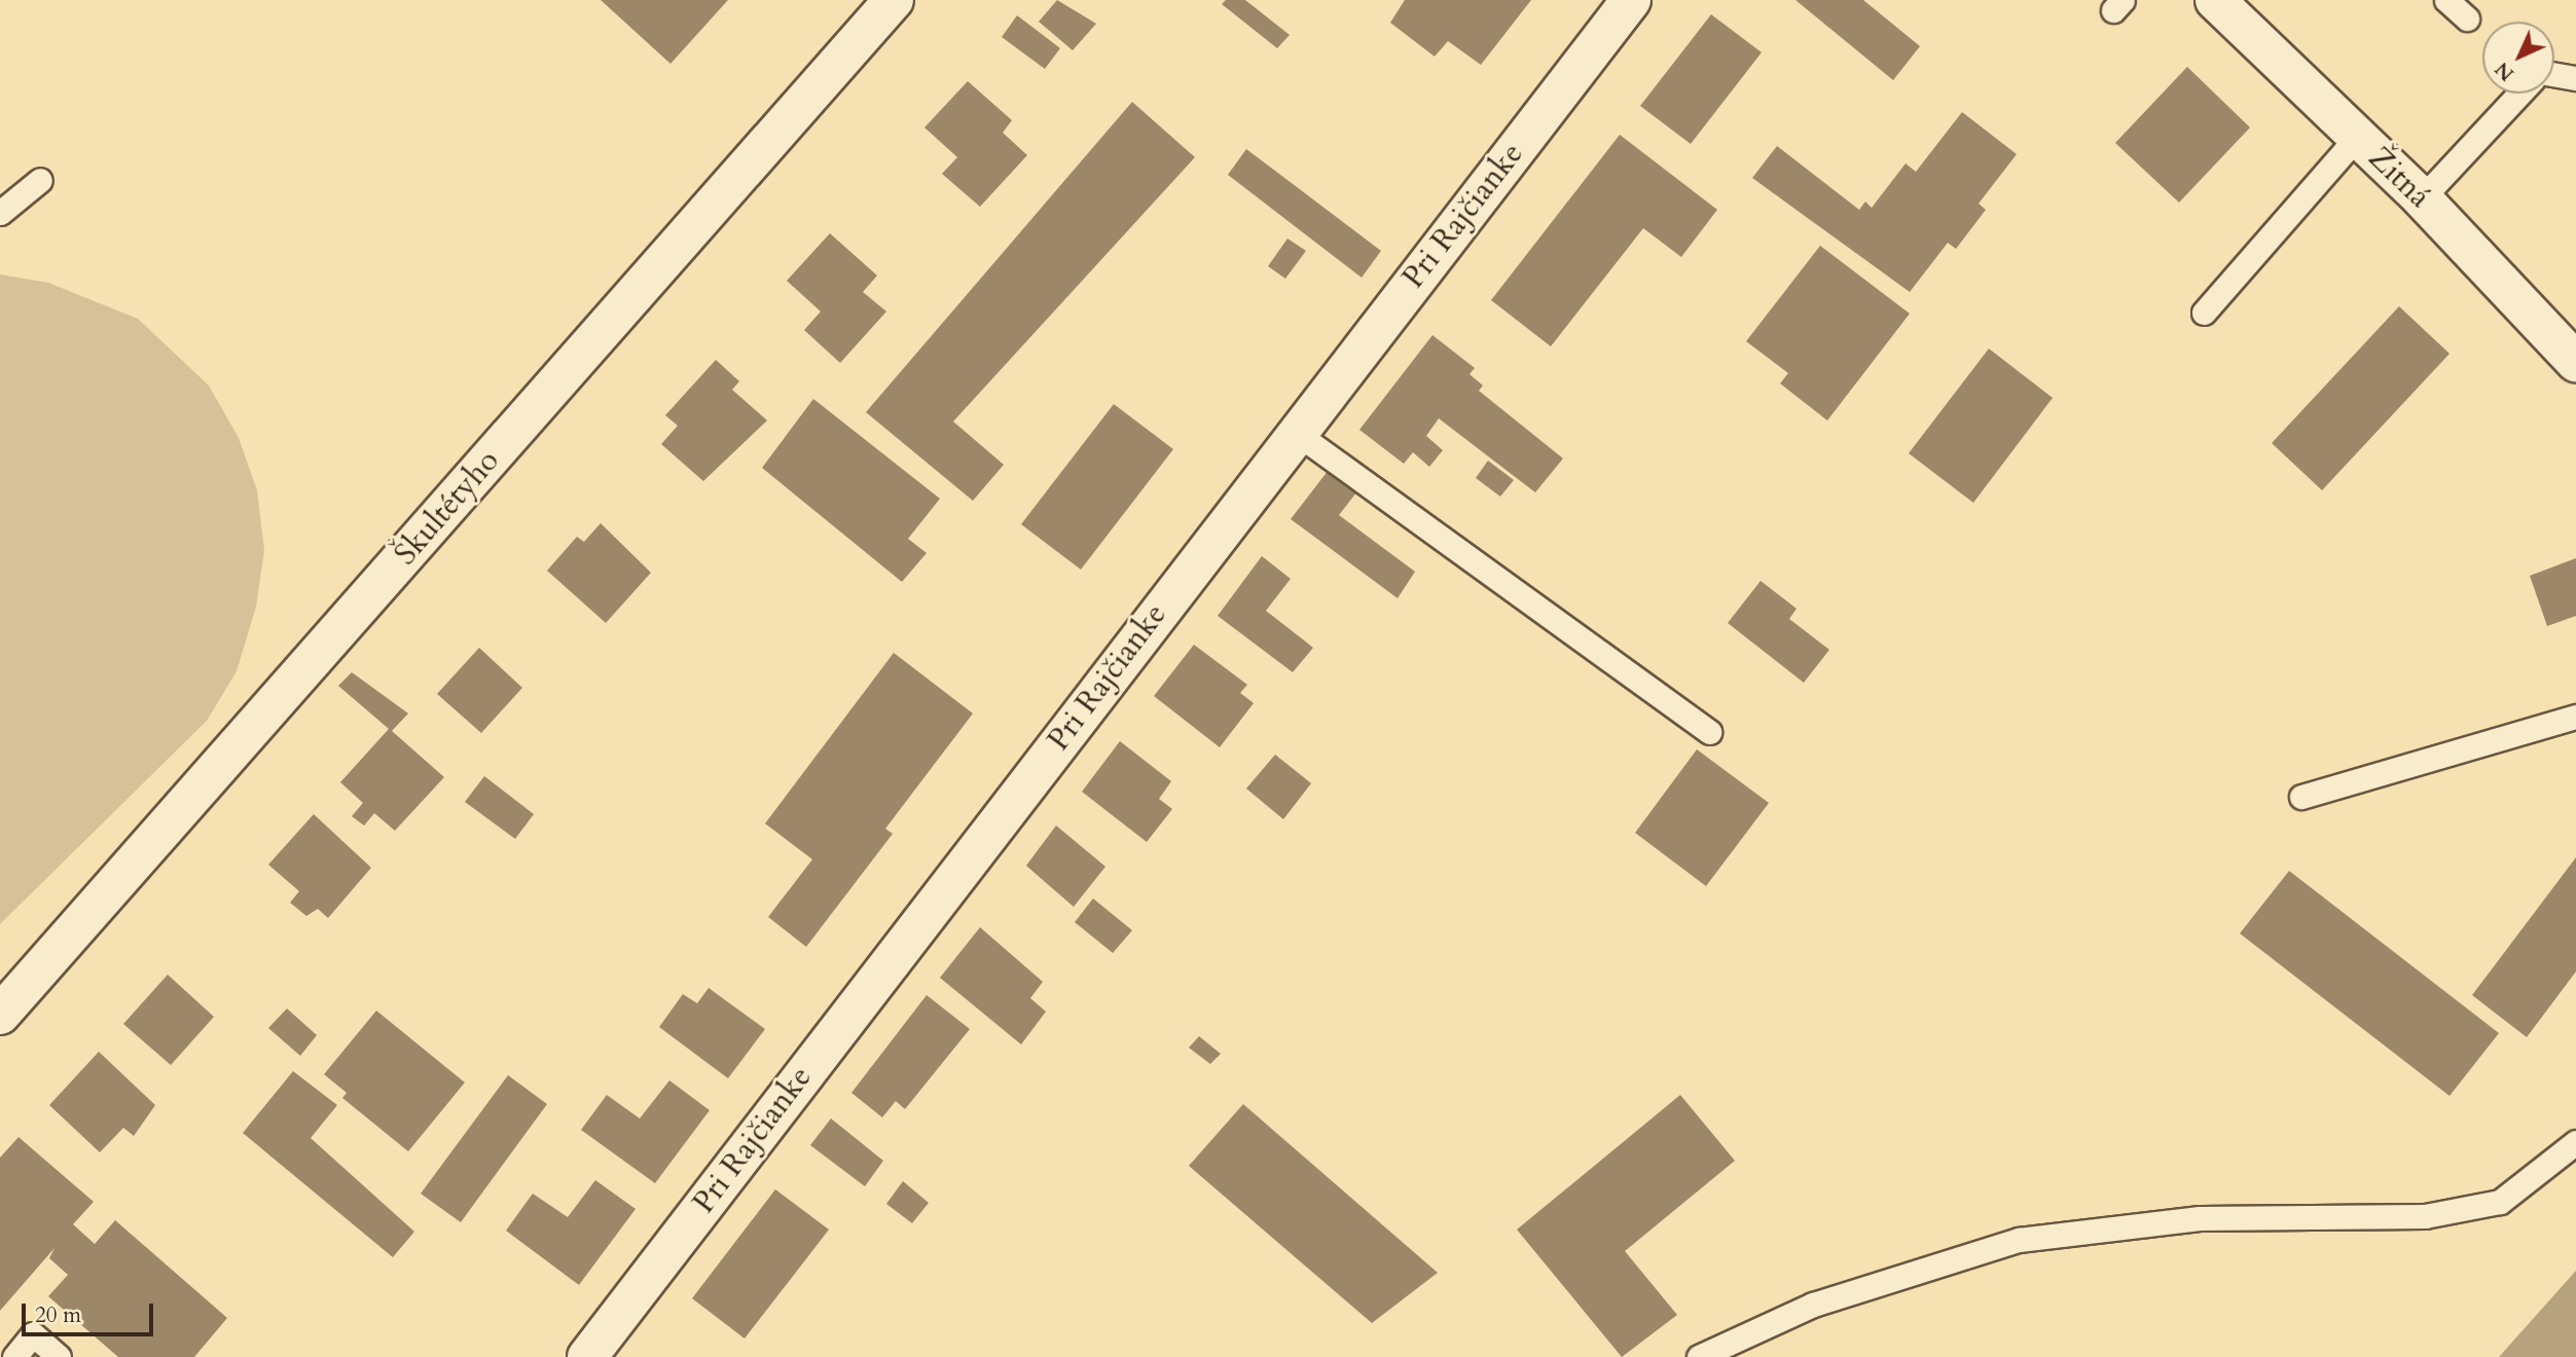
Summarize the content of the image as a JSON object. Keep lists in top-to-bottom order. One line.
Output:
{"streets":{"street":["Žitná","Pri Rajčianke","Škultétyho"]},"scale_bar":"20 m","north":"bottom left"}
